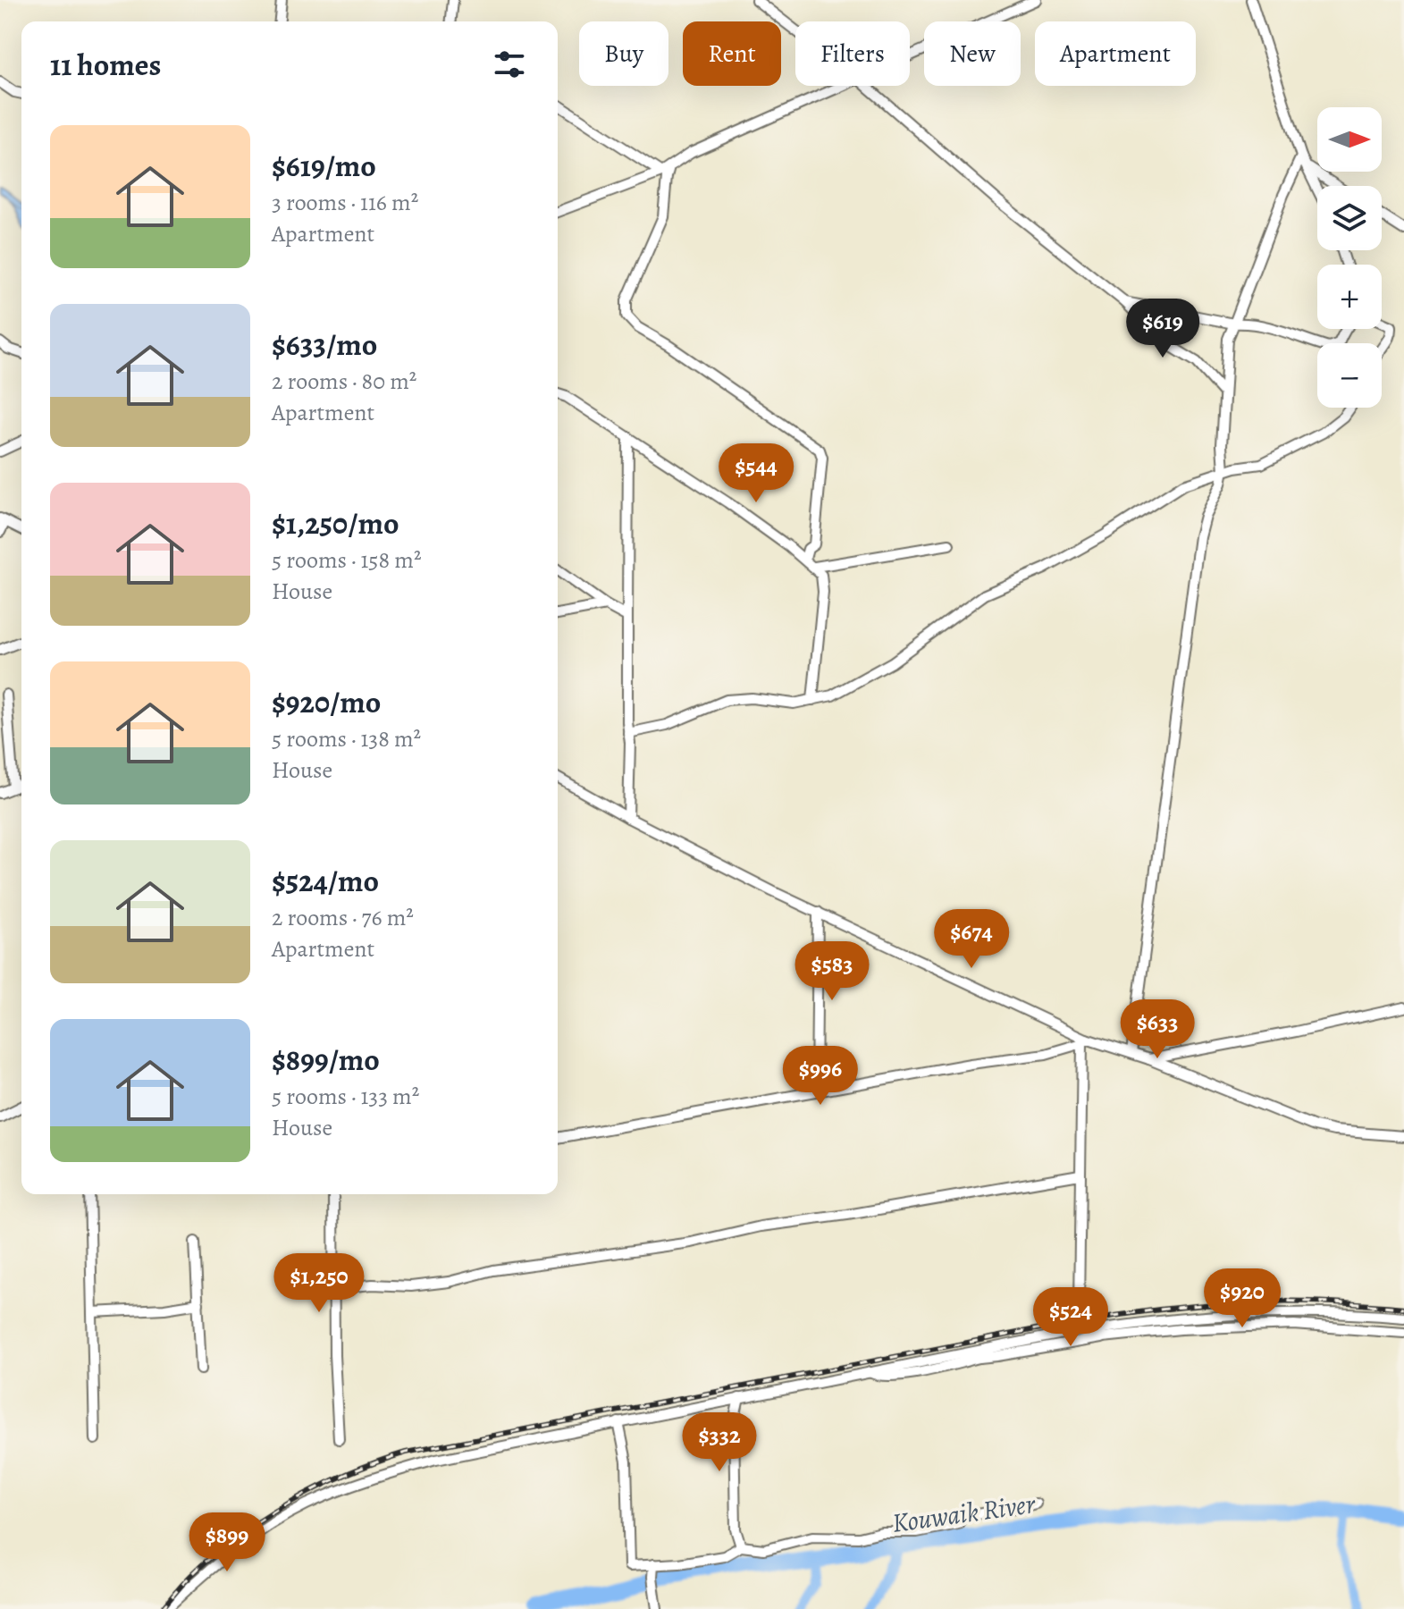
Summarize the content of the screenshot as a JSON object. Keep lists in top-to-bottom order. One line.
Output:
{"water":["Kouwaik River"],"north":"right","page":{"chip":["Buy","Rent","Filters","New","Apartment"],"heading":"11 homes","map_buttons":["+","−"],"list":[{"name":"$619/mo","note":"3 rooms · 116 m² · Apartment"},{"name":"$633/mo","note":"2 rooms · 80 m² · Apartment"},{"name":"$1,250/mo","note":"5 rooms · 158 m² · House"},{"name":"$920/mo","note":"5 rooms · 138 m² · House"},{"name":"$524/mo","note":"2 rooms · 76 m² · Apartment"},{"name":"$899/mo","note":"5 rooms · 133 m² · House"}],"price":["$619","$544","$674","$583","$633","$996","$1,250","$920","$524","$332","$899"]}}
